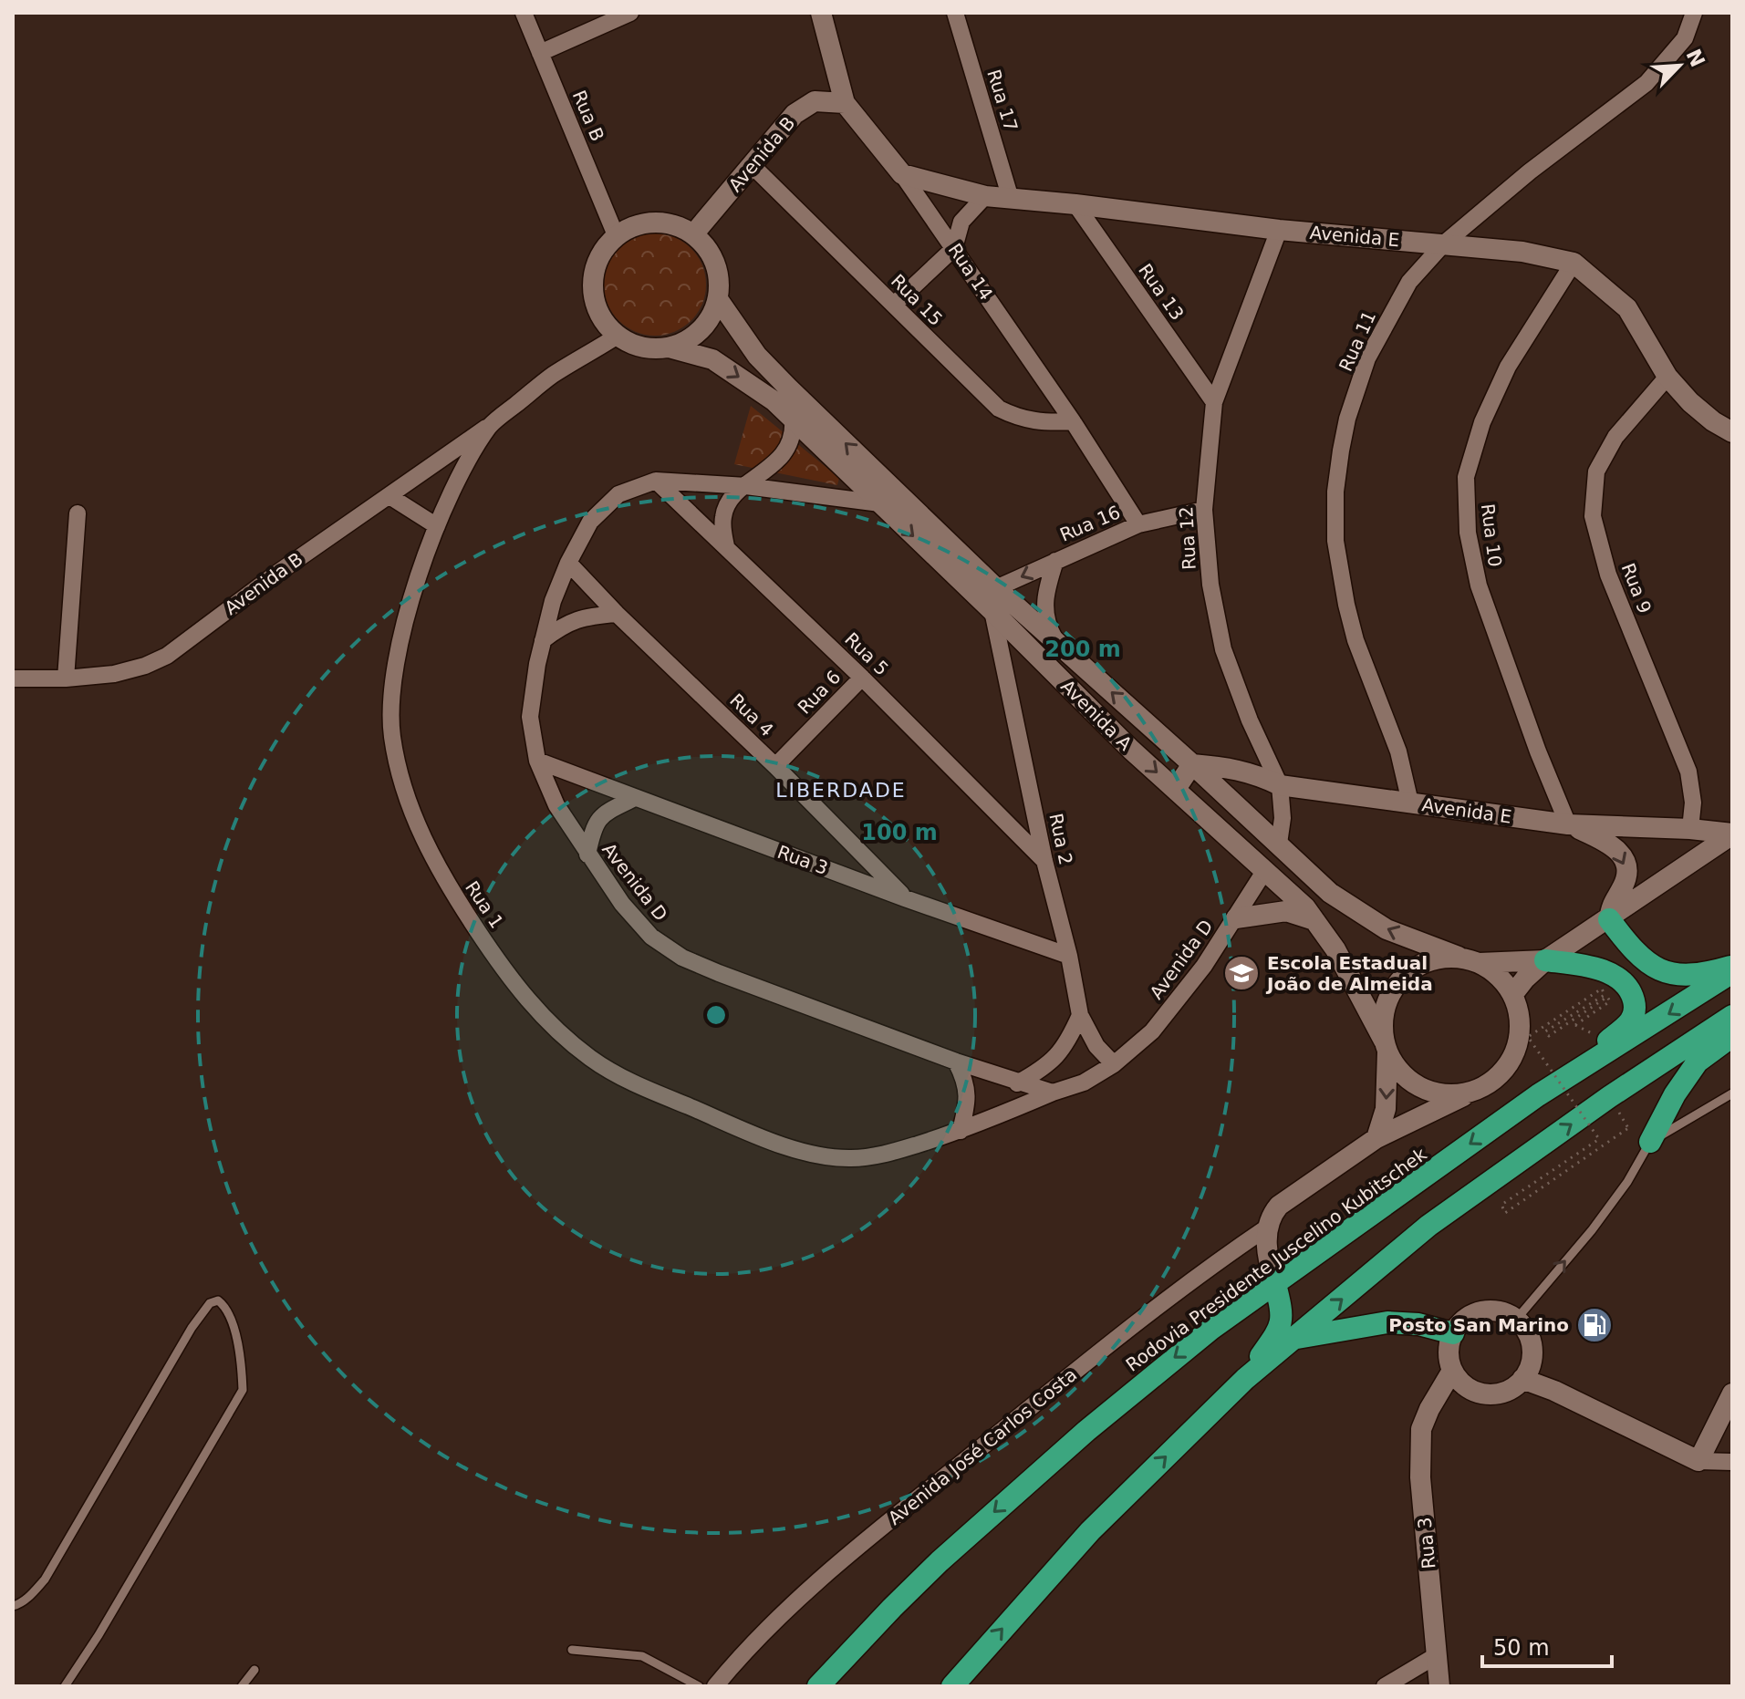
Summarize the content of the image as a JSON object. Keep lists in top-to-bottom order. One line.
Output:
{"streets":{"highway":["Rodovia Presidente Juscelino Kubitschek"],"street":["Rua 17","Rua B","Avenida B","Avenida E","Rua 14","Rua 13","Rua 15","Rua 11","Rua 16","Rua 10","Rua 12","Rua 9","Rua 5","Rua 6","Rua 4","Avenida A","Rua 2","Rua 3","Avenida D","Rua 1","Avenida José Carlos Costa"]},"crossings":[["Rua 17","Avenida E"],["Rua B","Avenida B"],["Rua B","Avenida A"],["Rua B","Rua 1"],["Avenida B","Rua 14"],["Avenida B","Rua 15"],["Avenida B","Avenida A"],["Avenida B","Rua 1"],["Avenida E","Rua 14"],["Avenida E","Rua 13"],["Avenida E","Rua 11"],["Avenida E","Rua 10"],["Avenida E","Rua 12"],["Avenida E","Rua 9"],["Avenida E","Avenida A"],["Rua 14","Rua 15"],["Rua 14","Rua 16"],["Rua 13","Rua 12"],["Rua 16","Rua 12"],["Rua 16","Avenida A"],["Rua 12","Avenida A"],["Rua 5","Rua 6"],["Rua 5","Rua 2"],["Rua 5","Avenida D"],["Rua 6","Rua 4"],["Rua 4","Rua 3"],["Rua 4","Avenida D"],["Avenida A","Rua 2"],["Avenida A","Avenida D"],["Avenida A","Rua 1"],["Avenida A","Avenida José Carlos Costa"],["Rua 2","Rua 3"],["Rua 2","Avenida D"],["Rua 3","Avenida D"],["Avenida D","Rua 1"]],"districts":["LIBERDADE"],"places":{"school or university":["Escola Estadual João de Almeida"],"fuel station":["Posto San Marino"]},"scale_bar":"50 m","north":"top right","rings":["200 m","100 m"]}
